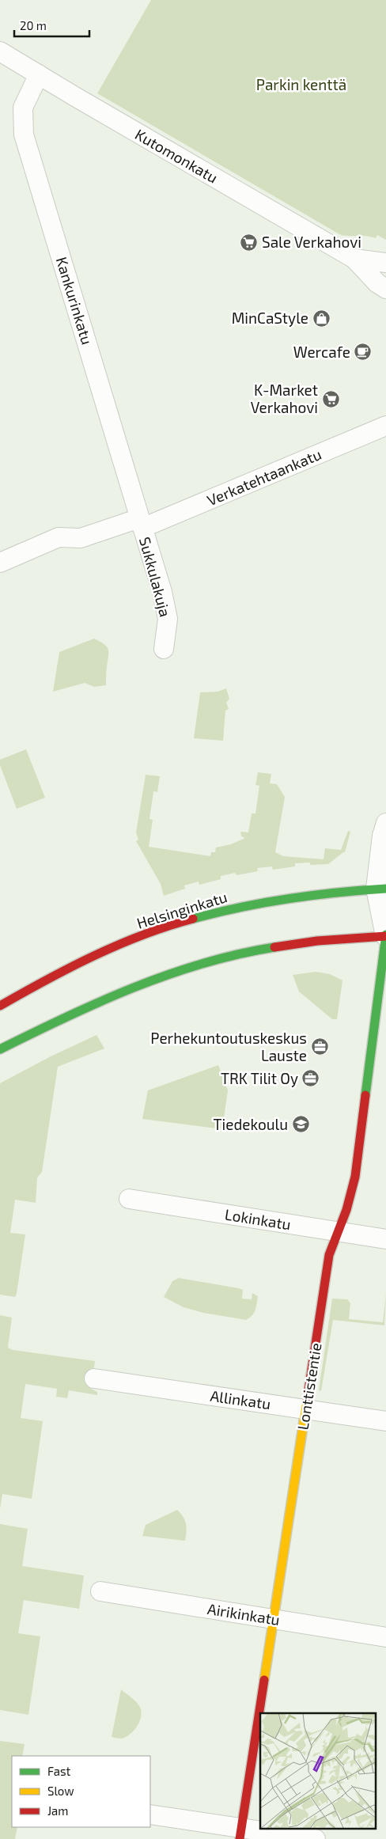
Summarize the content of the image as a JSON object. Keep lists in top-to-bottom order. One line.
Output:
{"streets":{"street":["Kutomonkatu","Kankurinkatu","Verkatehtaankatu","Sukkulakuja","Helsinginkatu","Lokinkatu","Lonttistentie","Allinkatu","Airikinkatu"]},"crossings":[["Kutomonkatu","Kankurinkatu"],["Kankurinkatu","Verkatehtaankatu"],["Kankurinkatu","Sukkulakuja"],["Verkatehtaankatu","Sukkulakuja"],["Helsinginkatu","Lonttistentie"],["Lokinkatu","Lonttistentie"],["Lonttistentie","Allinkatu"],["Lonttistentie","Airikinkatu"]],"parks":["Parkin kenttä"],"places":{"supermarket":["Sale Verkahovi","K-Market Verkahovi"],"shop":["MinCaStyle"],"cafe":["Wercafe"],"office":["Perhekuntoutuskeskus Lauste","TRK Tilit Oy"],"school or university":["Tiedekoulu"]},"legend":["Fast","Slow","Jam"],"scale_bar":"20 m"}
